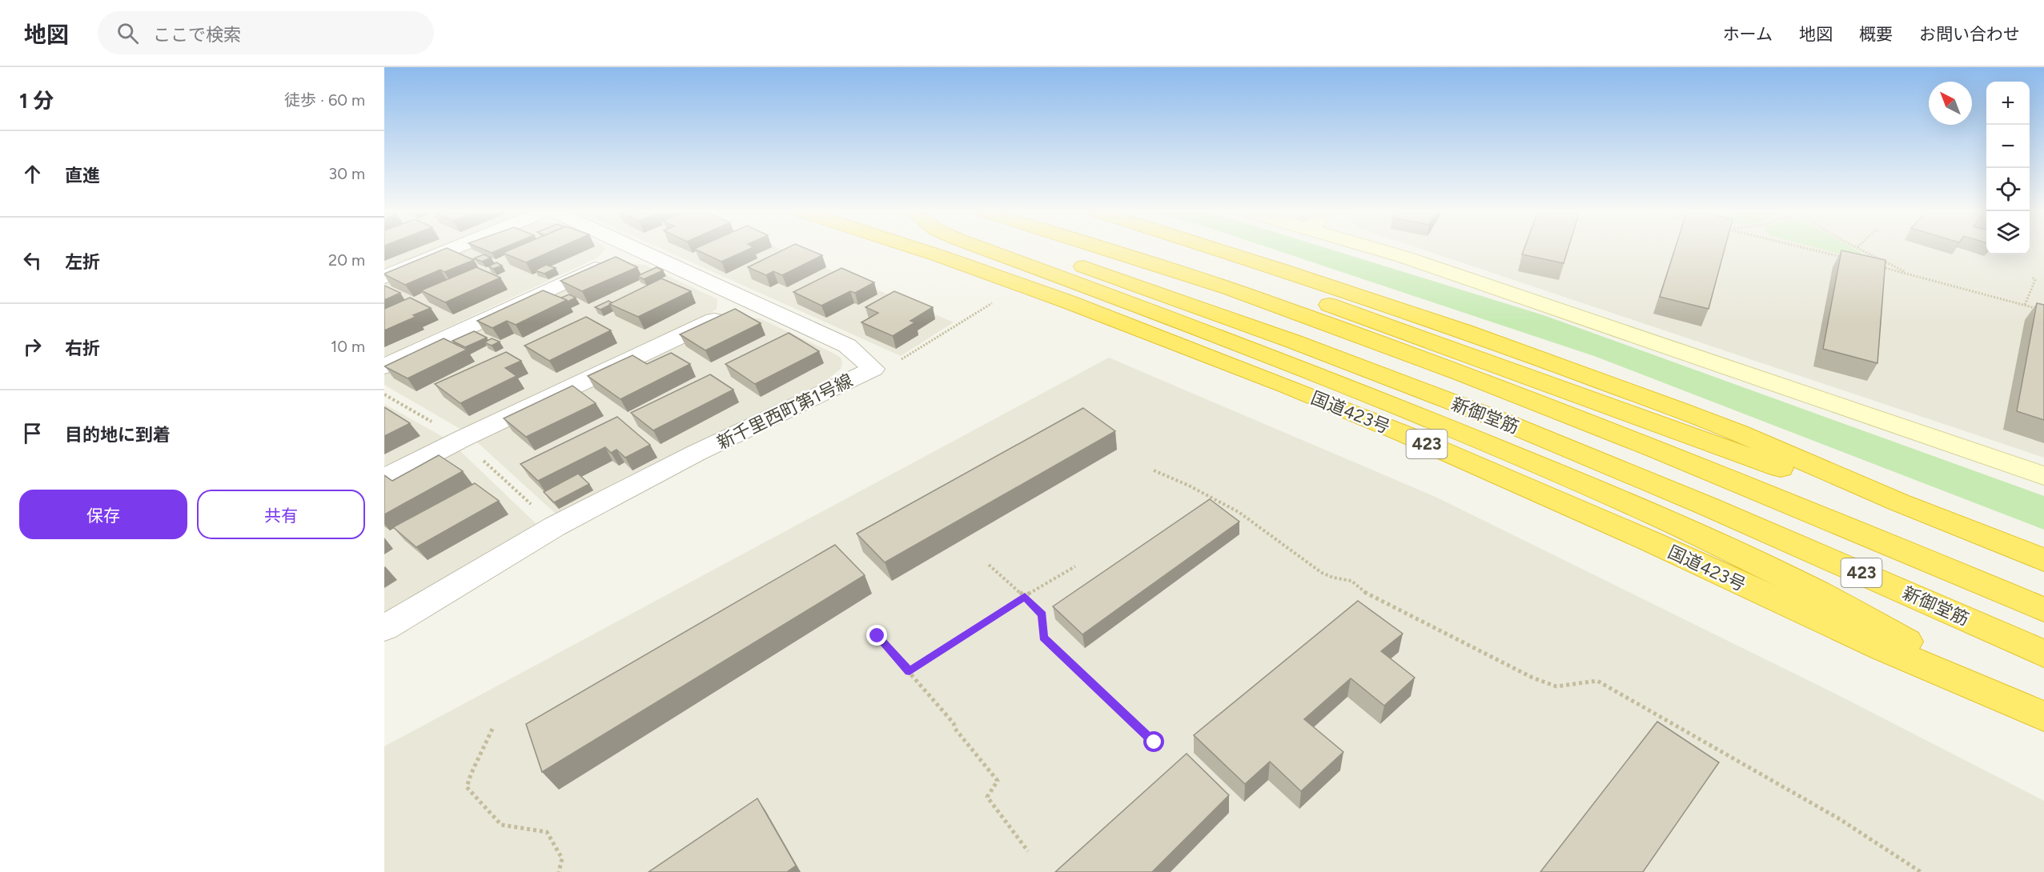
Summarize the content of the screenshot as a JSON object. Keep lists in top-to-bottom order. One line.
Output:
{"streets":{"highway":["国道423号","新御堂筋","423"],"street":["新千里西町第1号線"]},"north":"top left","page":{"header":"地図","search":"ここで検索","nav":["ホーム","地図","概要","お問い合わせ"],"heading":["1 分","徒歩 · 60 m"],"map_buttons":["+","−"],"list":[["直進","30 m"],["左折","20 m"],["右折","10 m"],"目的地に到着"],"buttons":["保存","共有"]}}
